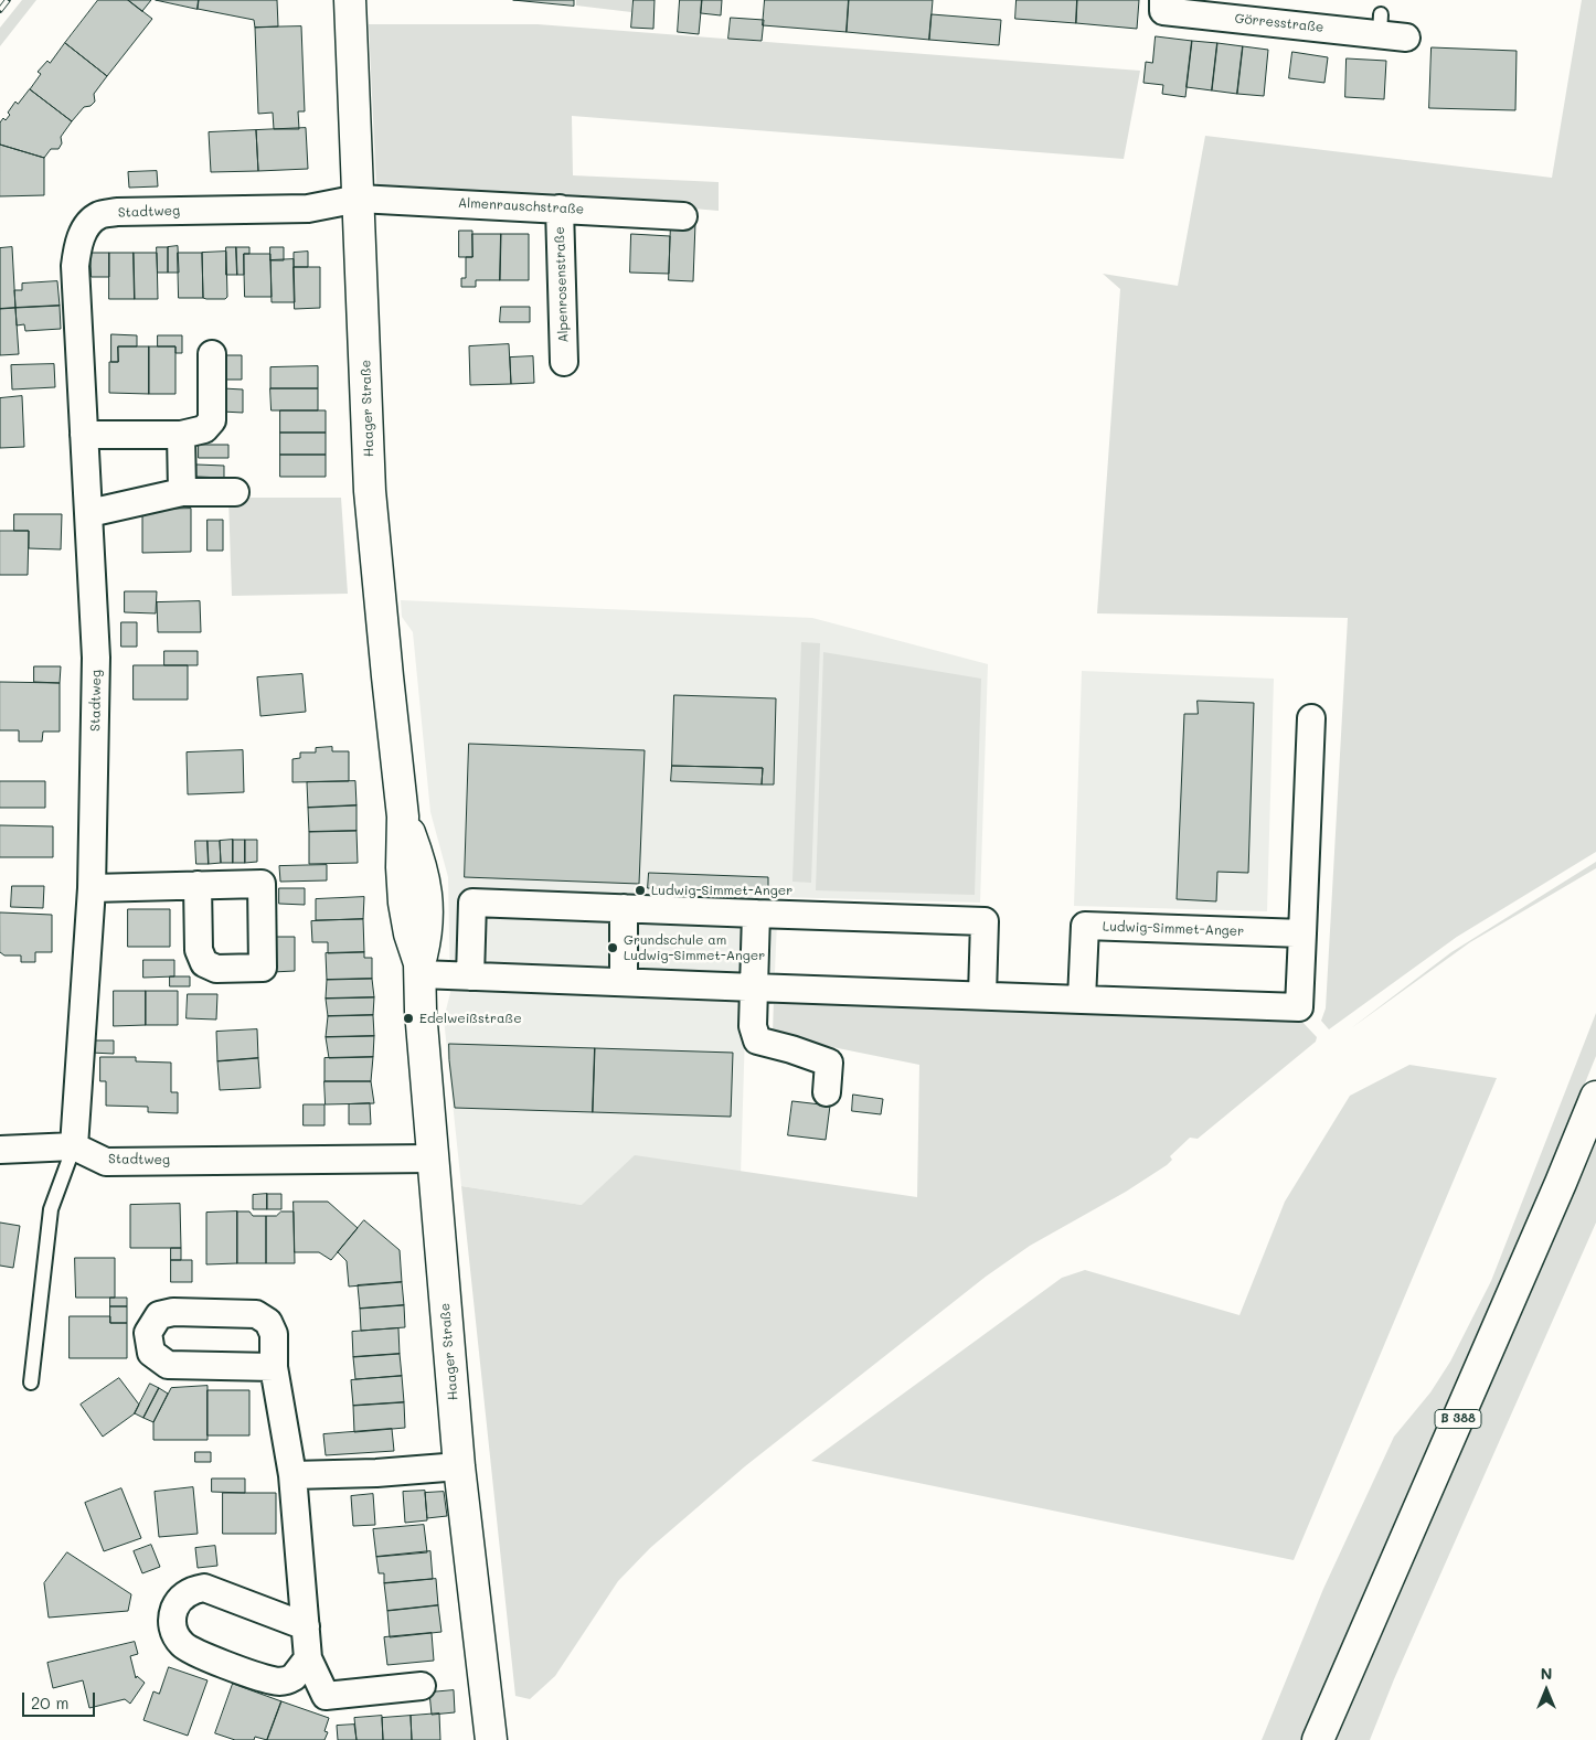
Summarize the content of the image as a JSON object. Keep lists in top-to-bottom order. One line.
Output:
{"streets":{"street":["Görresstraße","Almenrauschstraße","Stadtweg","Alpenrosenstraße","Haager Straße","Ludwig-Simmet-Anger","B 388"]},"crossings":[["Almenrauschstraße","Stadtweg"],["Almenrauschstraße","Alpenrosenstraße"],["Almenrauschstraße","Haager Straße"],["Stadtweg","Haager Straße"]],"places":["Ludwig-Simmet-Anger","Grundschule am Ludwig-Simmet-Anger","Edelweißstraße"],"scale_bar":"20 m","north":"top"}
